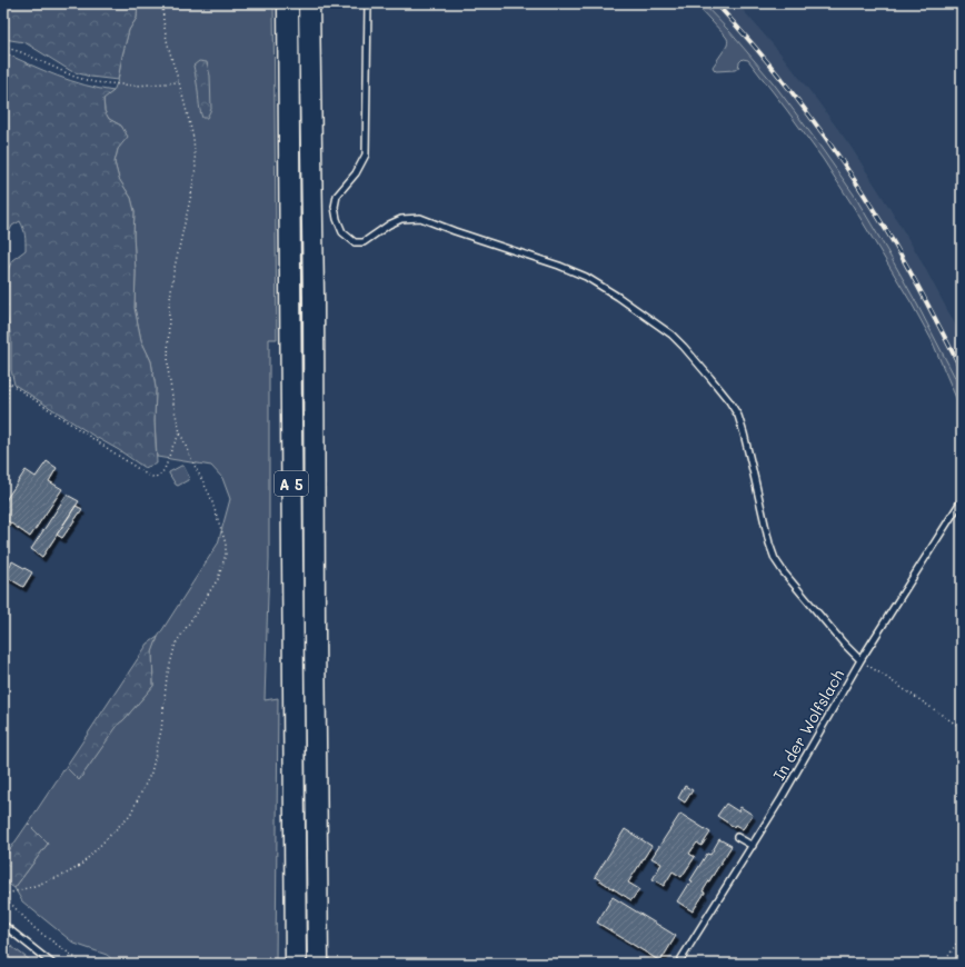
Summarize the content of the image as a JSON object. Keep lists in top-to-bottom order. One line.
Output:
{"streets":{"highway":["A 5"],"lane":["In der Wolfslach"]}}
